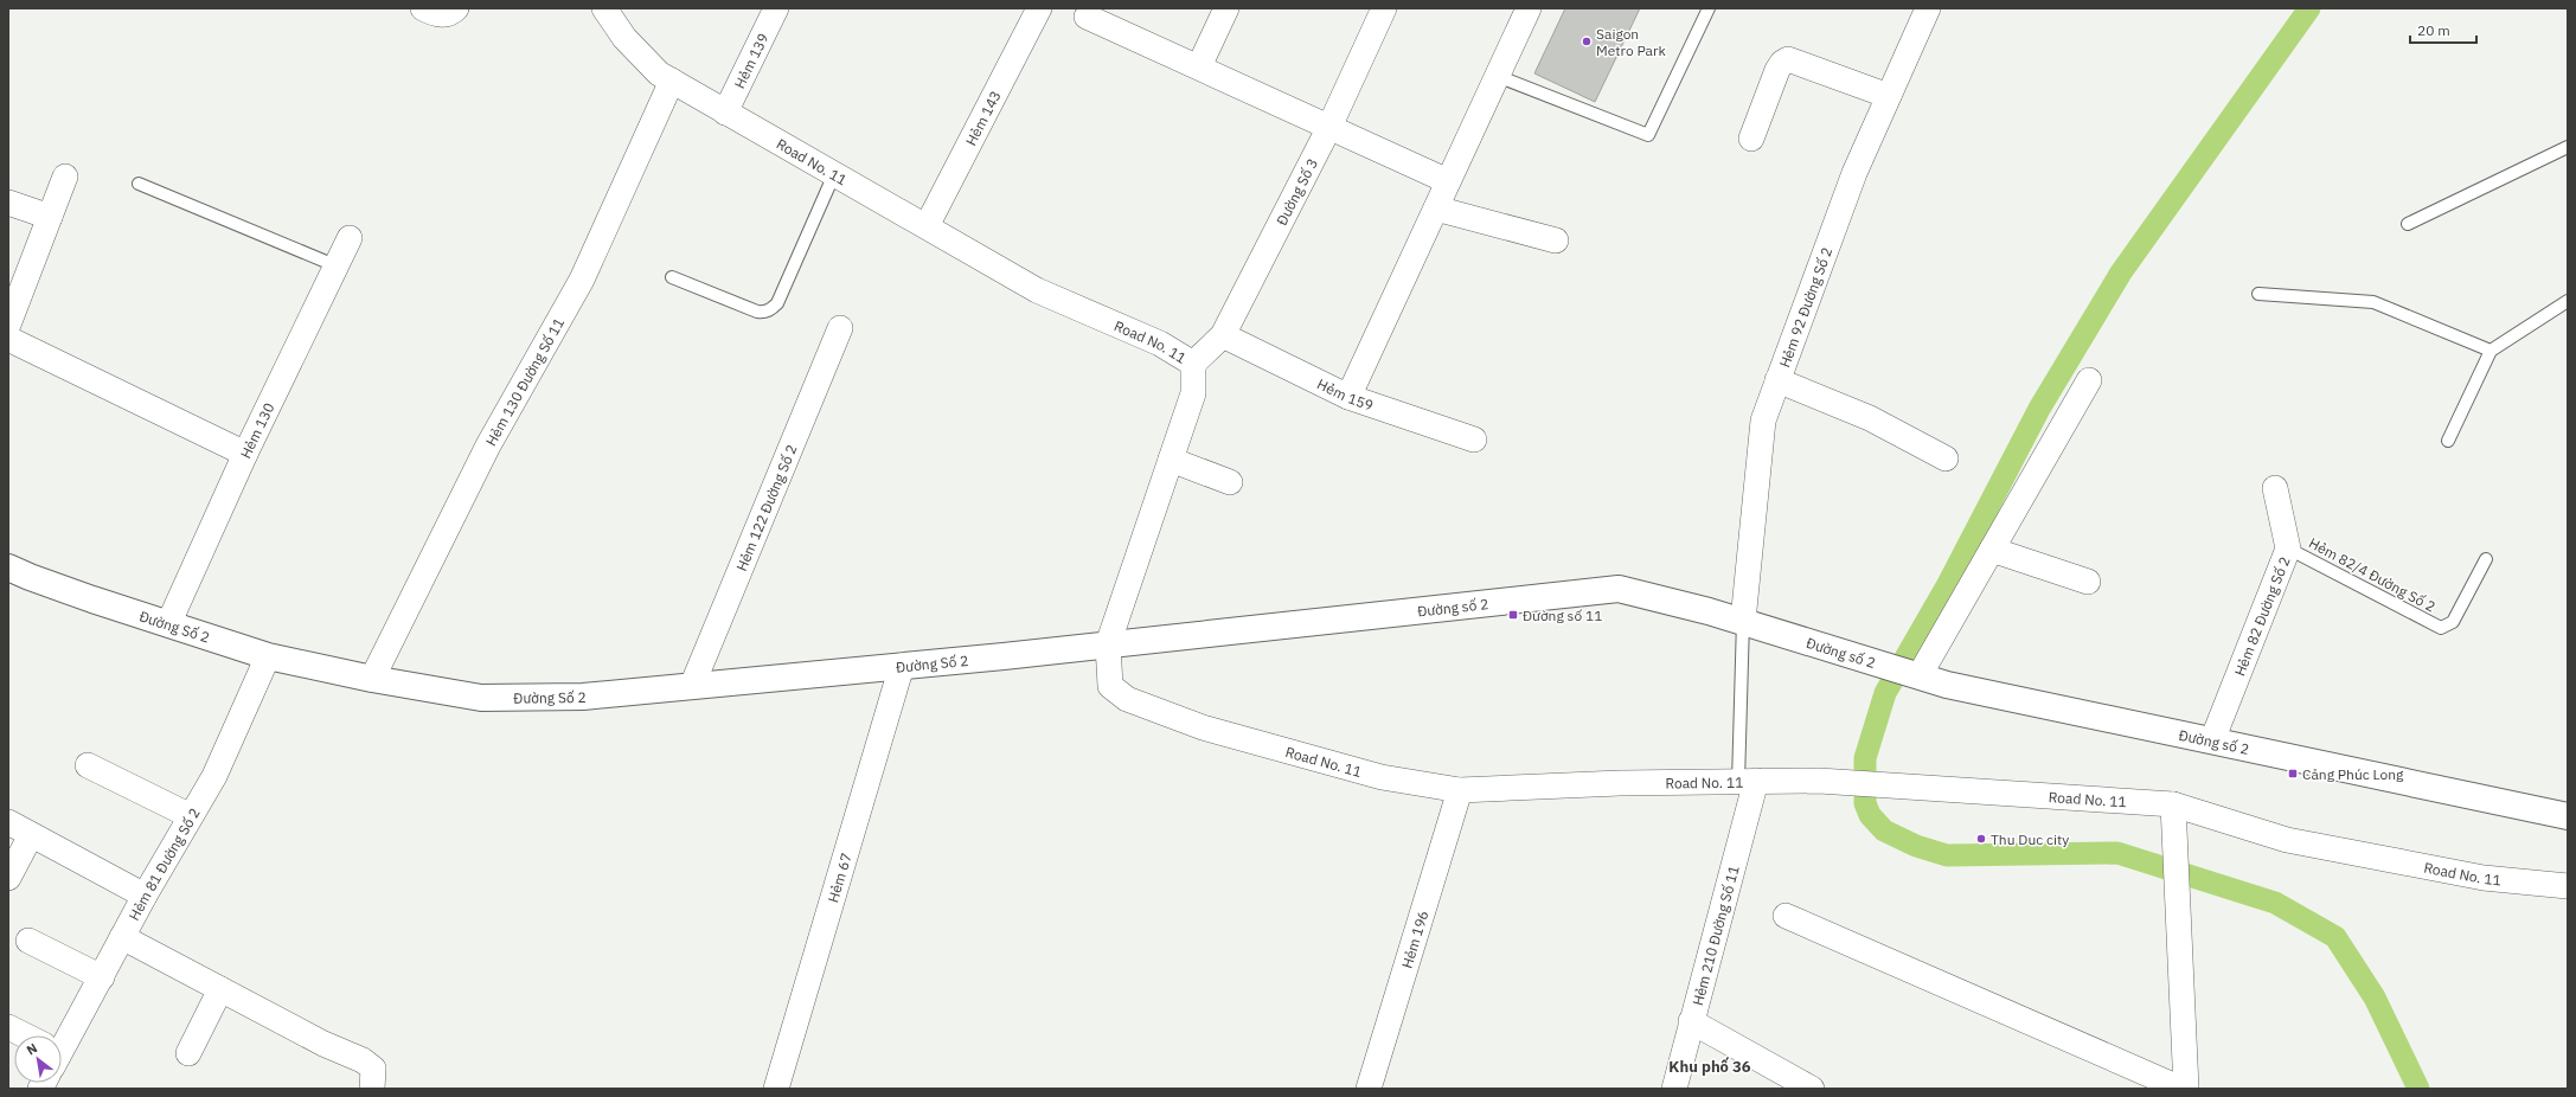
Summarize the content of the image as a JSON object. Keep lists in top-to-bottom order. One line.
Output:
{"streets":{"street":["Hẻm 139","Hẻm 143","Road No. 11","Đường Số 3","Hẻm 92 Đường Số 2","Hẻm 130 Đường Số 11","Hẻm 159","Hẻm 130","Hẻm 122 Đường Số 2","Đường số 2","Hẻm 82 Đường Số 2","Đường Số 2","Hẻm 81 Đường Số 2","Hẻm 67","Hẻm 210 Đường Số 11","Hẻm 196"],"lane":["Hẻm 82/4 Đường Số 2"]},"crossings":[["Hẻm 139","Road No. 11"],["Hẻm 143","Road No. 11"],["Road No. 11","Đường Số 3"],["Road No. 11","Hẻm 130 Đường Số 11"],["Road No. 11","Đường số 2"],["Road No. 11","Đường Số 2"],["Road No. 11","Hẻm 210 Đường Số 11"],["Road No. 11","Hẻm 196"],["Đường Số 3","Hẻm 159"],["Hẻm 92 Đường Số 2","Đường số 2"],["Hẻm 130 Đường Số 11","Đường Số 2"],["Hẻm 130","Đường Số 2"],["Hẻm 122 Đường Số 2","Đường Số 2"],["Hẻm 82/4 Đường Số 2","Hẻm 82 Đường Số 2"],["Đường số 2","Hẻm 82 Đường Số 2"],["Đường số 2","Đường Số 2"],["Đường Số 2","Hẻm 81 Đường Số 2"],["Đường Số 2","Hẻm 67"]],"districts":["Khu phố 36"],"places":{"other":["Saigon Metro Park","Thu Duc city"],"transit":["Đường số 11","Cảng Phúc Long"]},"scale_bar":"20 m","north":"top left"}
